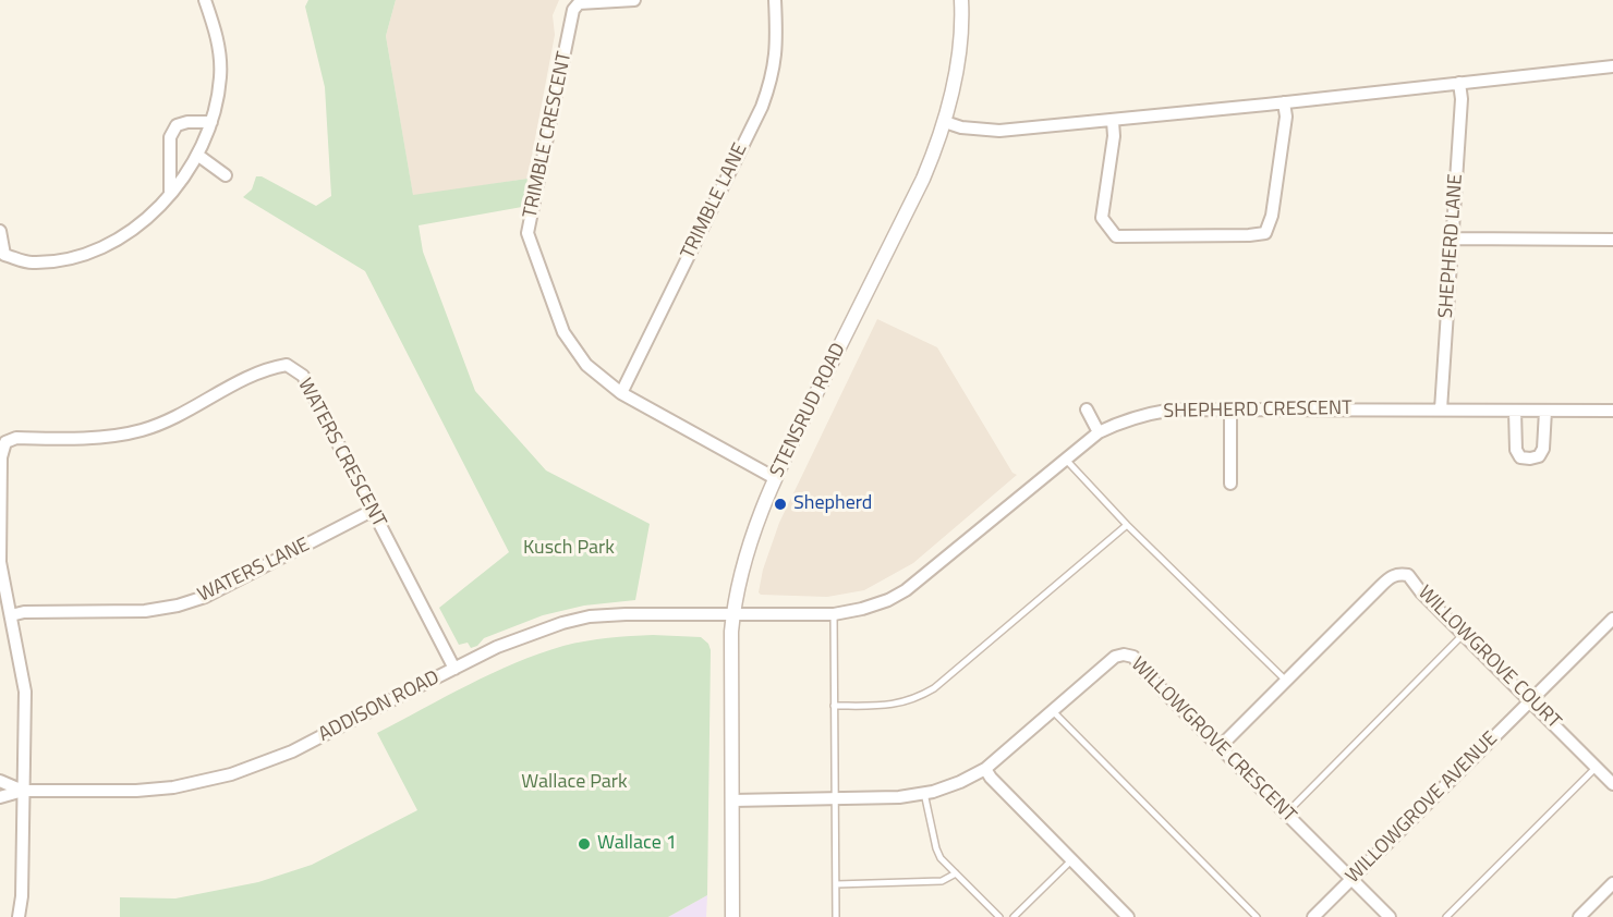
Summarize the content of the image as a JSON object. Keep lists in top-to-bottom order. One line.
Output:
{"streets":{"street":["TRIMBLE CRESCENT","TRIMBLE LANE","SHEPHERD LANE","STENSRUD ROAD","SHEPHERD CRESCENT","WATERS CRESCENT","WATERS LANE","WILLOWGROVE COURT","ADDISON ROAD","WILLOWGROVE CRESCENT","WILLOWGROVE AVENUE"]},"crossings":[["TRIMBLE CRESCENT","TRIMBLE LANE"],["TRIMBLE CRESCENT","STENSRUD ROAD"],["SHEPHERD LANE","SHEPHERD CRESCENT"],["STENSRUD ROAD","SHEPHERD CRESCENT"],["STENSRUD ROAD","ADDISON ROAD"],["STENSRUD ROAD","WILLOWGROVE CRESCENT"],["SHEPHERD CRESCENT","ADDISON ROAD"],["WATERS CRESCENT","WATERS LANE"],["WATERS CRESCENT","ADDISON ROAD"],["WILLOWGROVE COURT","WILLOWGROVE CRESCENT"],["WILLOWGROVE COURT","WILLOWGROVE AVENUE"],["WILLOWGROVE CRESCENT","WILLOWGROVE AVENUE"]],"parks":["Kusch Park","Wallace Park"],"places":["Shepherd","Wallace 1"]}
